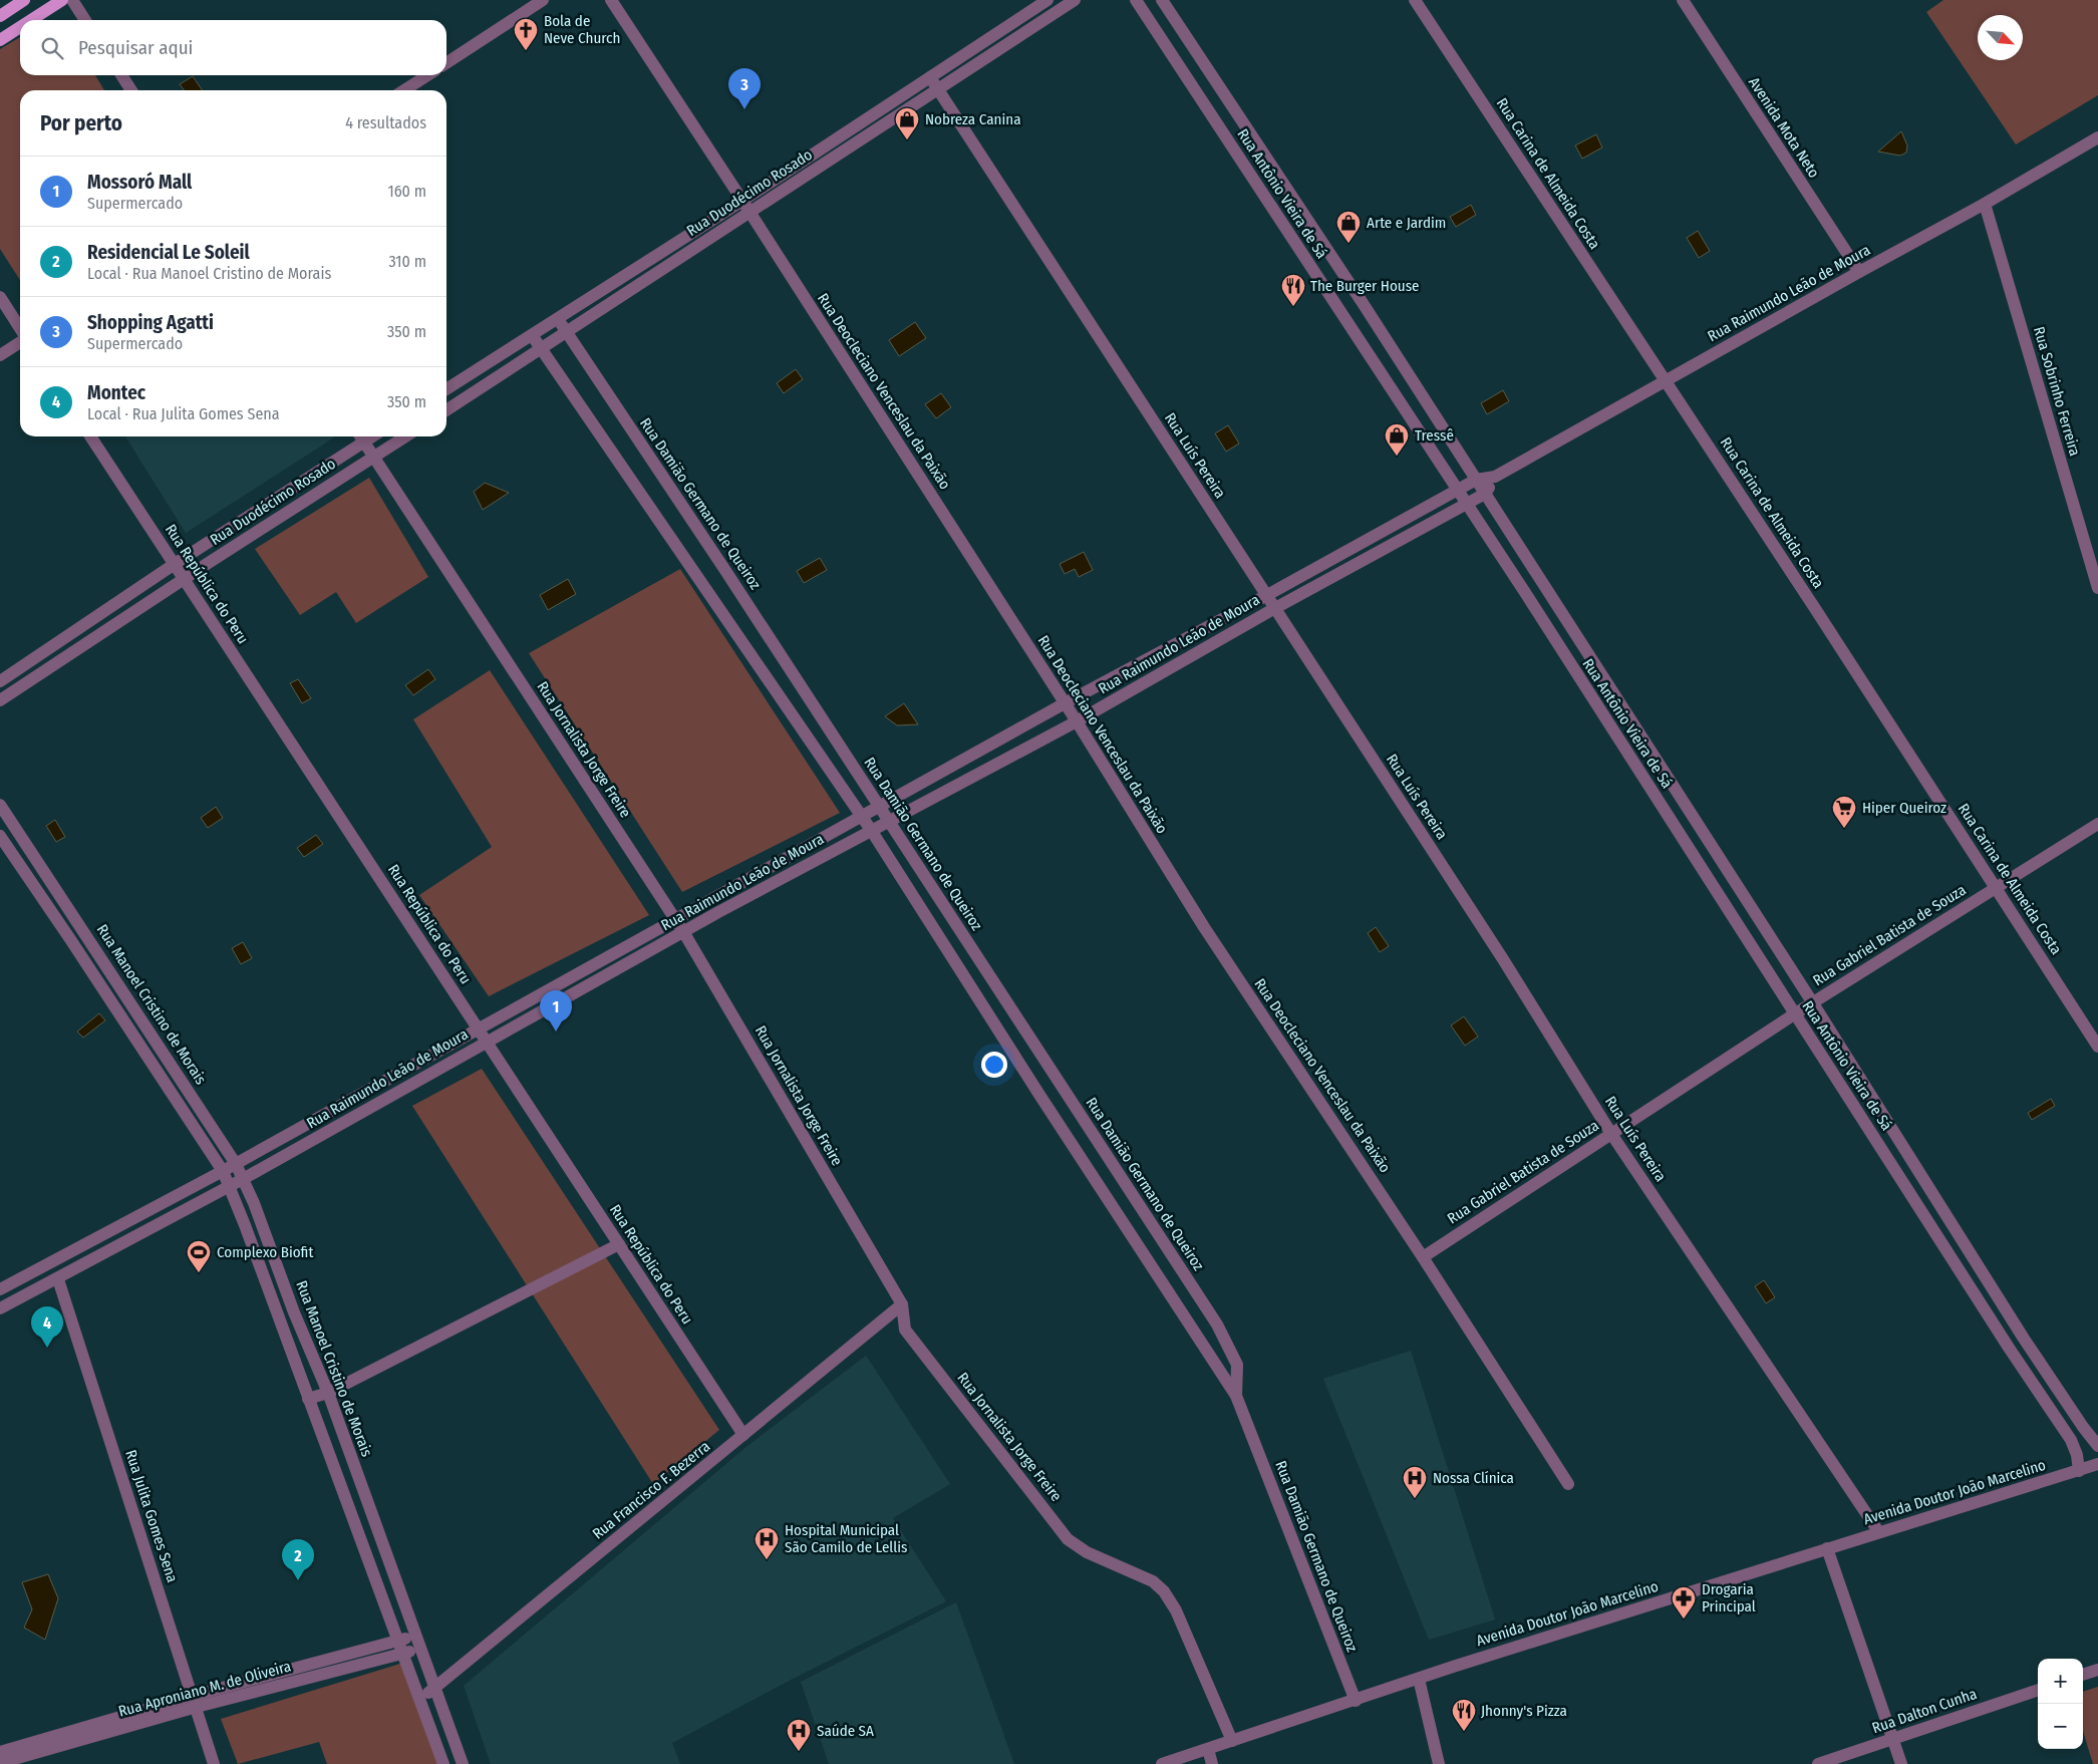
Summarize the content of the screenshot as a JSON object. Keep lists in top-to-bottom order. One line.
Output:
{"streets":{"street":["Avenida Mota Neto","Rua Carina de Almeida Costa","Rua Duodécimo Rosado","Rua Antônio Vieira de Sá","Rua Raimundo Leão de Moura","Rua Deocleciano Venceslau da Paixão","Rua Sobrinho Ferreira","Rua Luís Pereira","Rua Damião Germano de Queiroz","Rua República do Peru","Rua Jornalista Jorge Freire","Rua Gabriel Batista de Souza","Rua Manoel Cristino de Morais","Rua Francisco F. Bezerra","Avenida Doutor João Marcelino","Rua Julita Gomes Sena","Rua Aproniano M. de Oliveira","Rua Dalton Cunha"]},"crossings":[["Avenida Mota Neto","Rua Raimundo Leão de Moura"],["Rua Carina de Almeida Costa","Rua Raimundo Leão de Moura"],["Rua Carina de Almeida Costa","Rua Gabriel Batista de Souza"],["Rua Duodécimo Rosado","Rua Deocleciano Venceslau da Paixão"],["Rua Duodécimo Rosado","Rua Luís Pereira"],["Rua Duodécimo Rosado","Rua Damião Germano de Queiroz"],["Rua Duodécimo Rosado","Rua República do Peru"],["Rua Duodécimo Rosado","Rua Jornalista Jorge Freire"],["Rua Antônio Vieira de Sá","Rua Raimundo Leão de Moura"],["Rua Antônio Vieira de Sá","Rua Gabriel Batista de Souza"],["Rua Antônio Vieira de Sá","Avenida Doutor João Marcelino"],["Rua Raimundo Leão de Moura","Rua Deocleciano Venceslau da Paixão"],["Rua Raimundo Leão de Moura","Rua Sobrinho Ferreira"],["Rua Raimundo Leão de Moura","Rua Luís Pereira"],["Rua Raimundo Leão de Moura","Rua Damião Germano de Queiroz"],["Rua Raimundo Leão de Moura","Rua República do Peru"],["Rua Raimundo Leão de Moura","Rua Jornalista Jorge Freire"],["Rua Raimundo Leão de Moura","Rua Manoel Cristino de Morais"],["Rua Raimundo Leão de Moura","Rua Julita Gomes Sena"],["Rua Deocleciano Venceslau da Paixão","Rua Gabriel Batista de Souza"],["Rua Luís Pereira","Rua Gabriel Batista de Souza"],["Rua Luís Pereira","Avenida Doutor João Marcelino"],["Rua Damião Germano de Queiroz","Avenida Doutor João Marcelino"],["Rua República do Peru","Rua Francisco F. Bezerra"],["Rua Jornalista Jorge Freire","Rua Francisco F. Bezerra"],["Rua Jornalista Jorge Freire","Avenida Doutor João Marcelino"],["Rua Manoel Cristino de Morais","Rua Francisco F. Bezerra"],["Rua Manoel Cristino de Morais","Rua Aproniano M. de Oliveira"],["Rua Julita Gomes Sena","Rua Aproniano M. de Oliveira"]],"places":{"church":["Bola de Neve Church"],"shop":["Nobreza Canina","Arte e Jardim","Tressê"],"restaurant":["The Burger House","Jhonny's Pizza"],"supermarket":["Hiper Queiroz"],"sports":["Complexo Biofit"],"hospital":["Nossa Clínica","Hospital Municipal São Camilo de Lellis","Saúde SA"],"pharmacy":["Drogaria Principal"]},"north":"bottom right","page":{"search":"Pesquisar aqui","pins":["3","1","4","2"],"heading":["Por perto","4 resultados"],"list":[{"mark":"1","name":"Mossoró Mall","note":"Supermercado","value":"160 m"},{"mark":"2","name":"Residencial Le Soleil","note":"Local · Rua Manoel Cristino de Morais","value":"310 m"},{"mark":"3","name":"Shopping Agatti","note":"Supermercado","value":"350 m"},{"mark":"4","name":"Montec","note":"Local · Rua Julita Gomes Sena","value":"350 m"}],"map_buttons":["+","−"]}}
